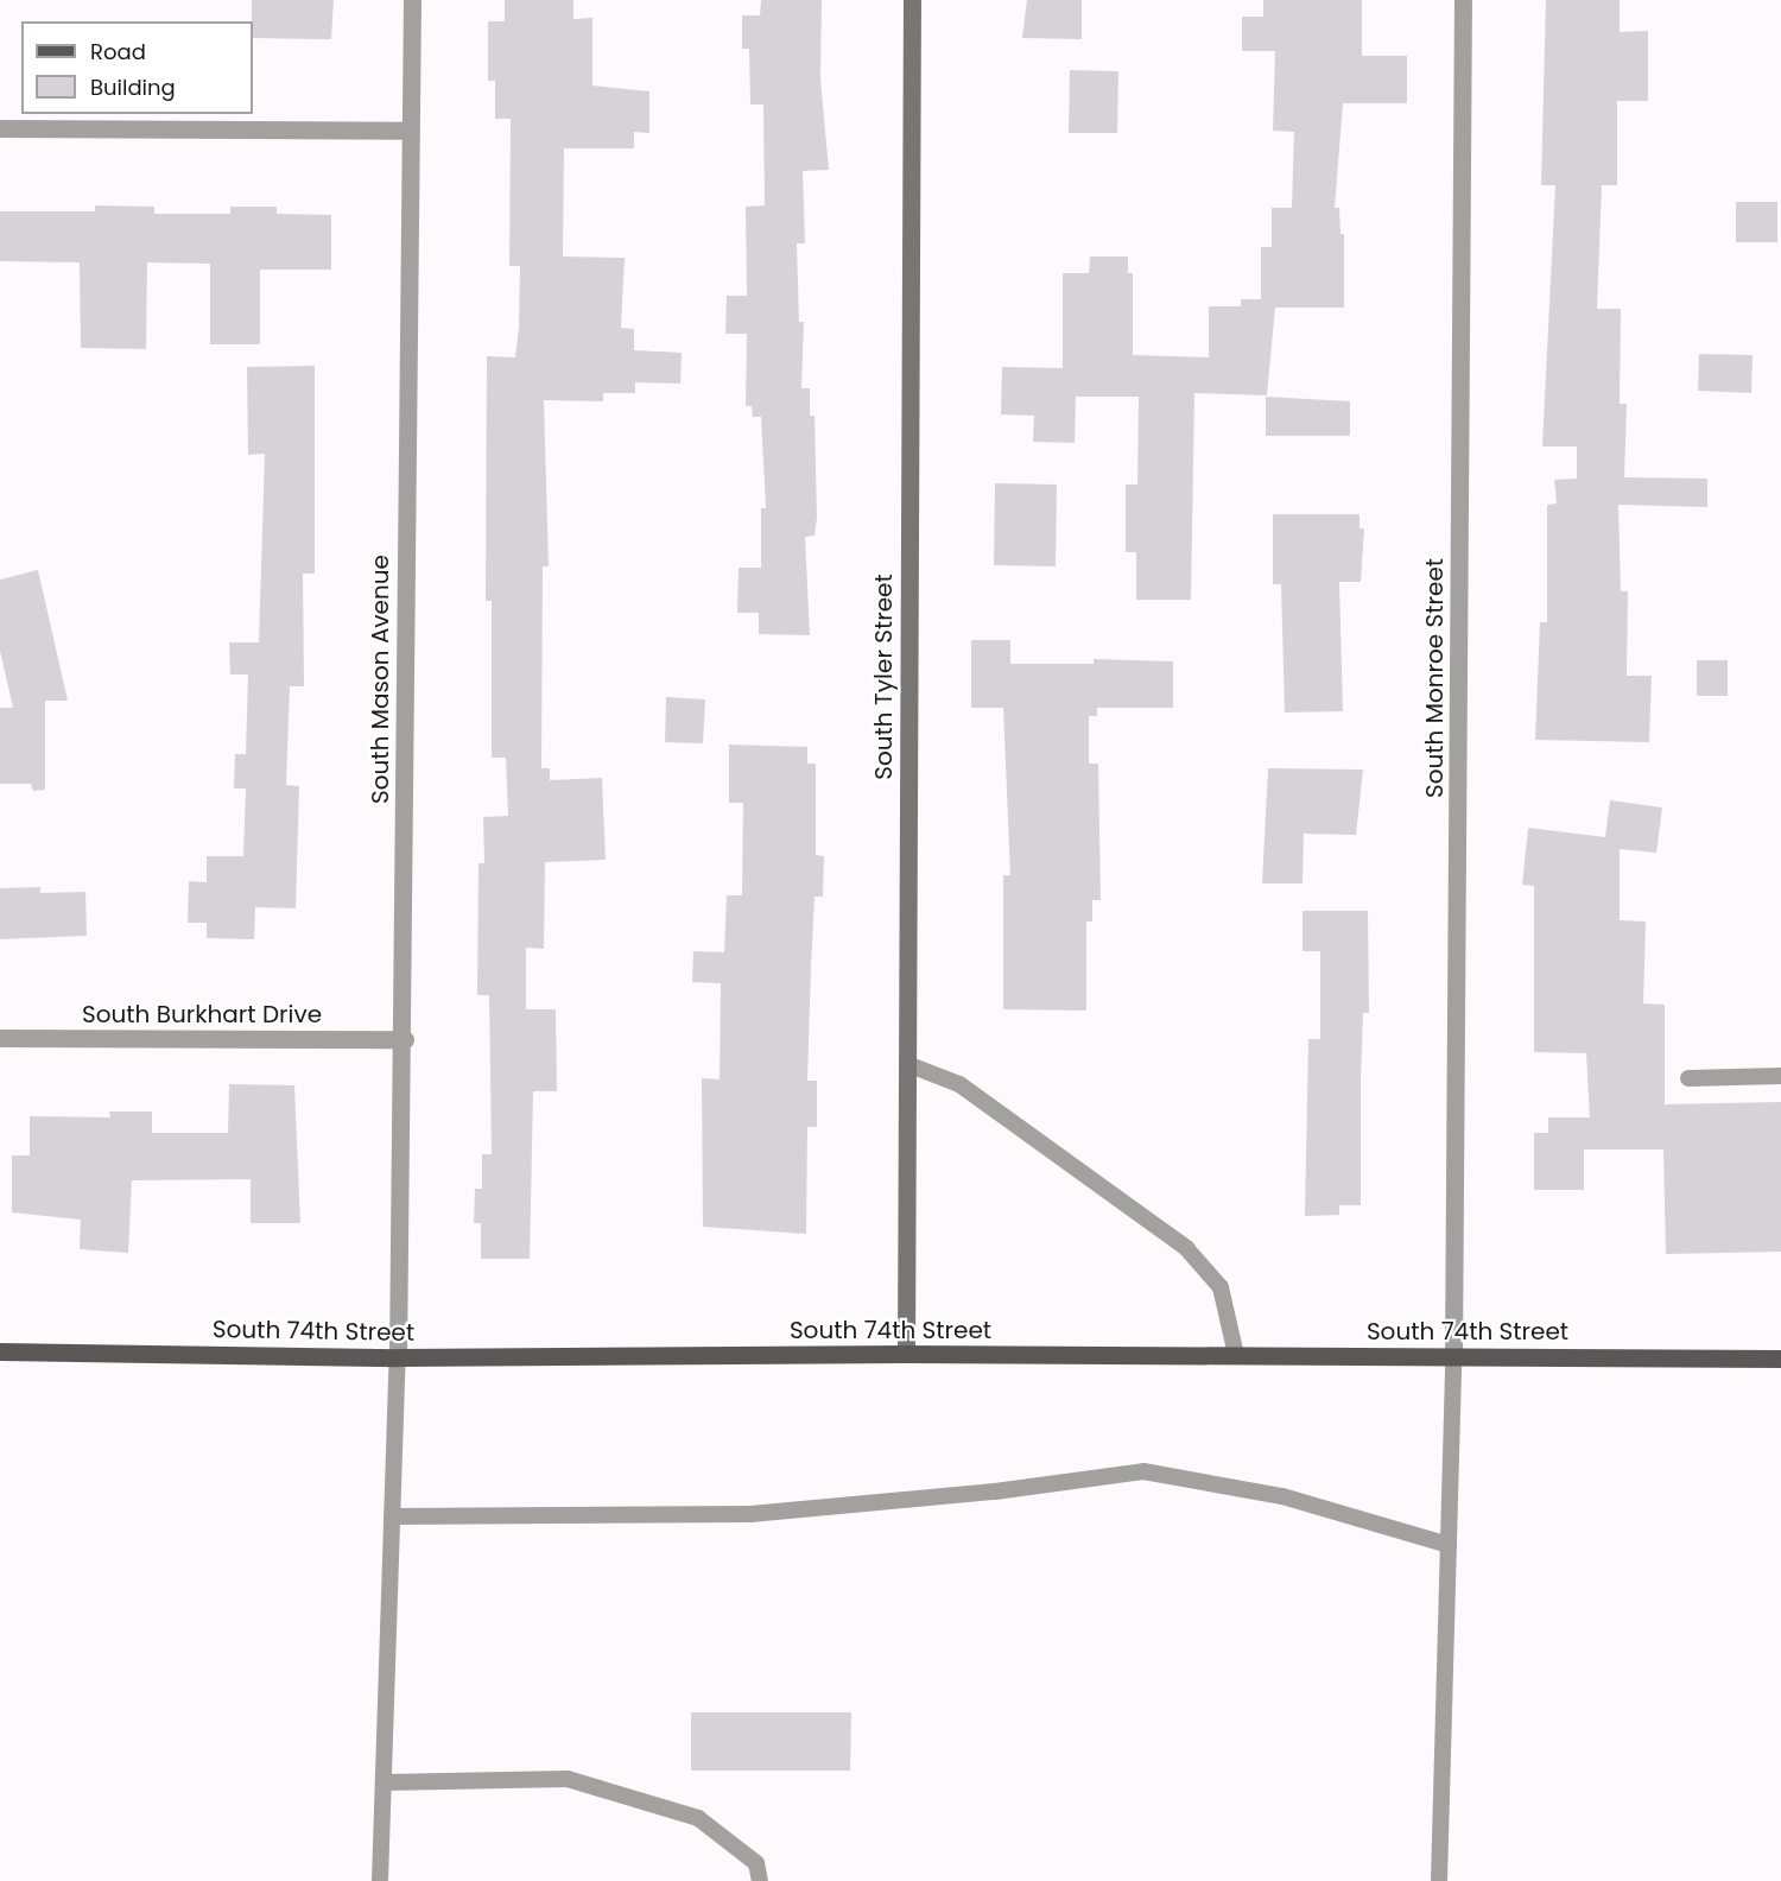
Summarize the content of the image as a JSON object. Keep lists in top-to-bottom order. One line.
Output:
{"streets":{"main road":["South 74th Street"],"street":["South Tyler Street","South Monroe Street","South Mason Avenue","South Burkhart Drive"]},"crossings":[["South Tyler Street","South 74th Street"],["South Monroe Street","South 74th Street"],["South Mason Avenue","South Burkhart Drive"],["South Mason Avenue","South 74th Street"]],"legend":["Road","Building"]}
